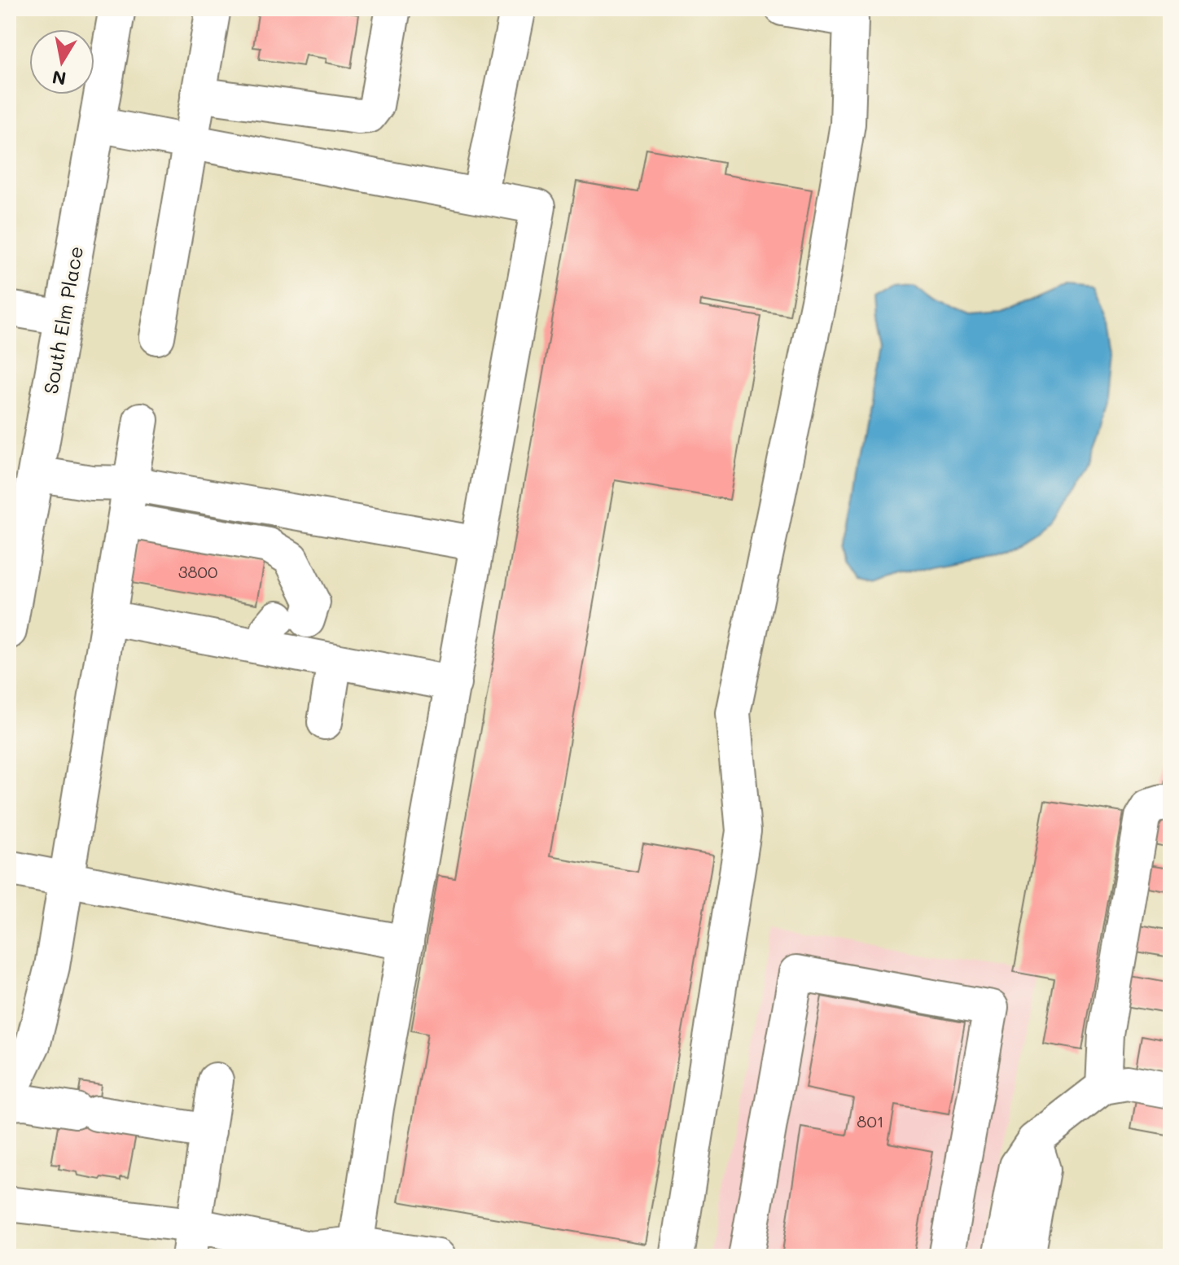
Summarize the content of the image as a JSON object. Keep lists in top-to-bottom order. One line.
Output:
{"streets":{"main road":["South Elm Place"]},"house_numbers":["3800","801"],"north":"bottom"}
